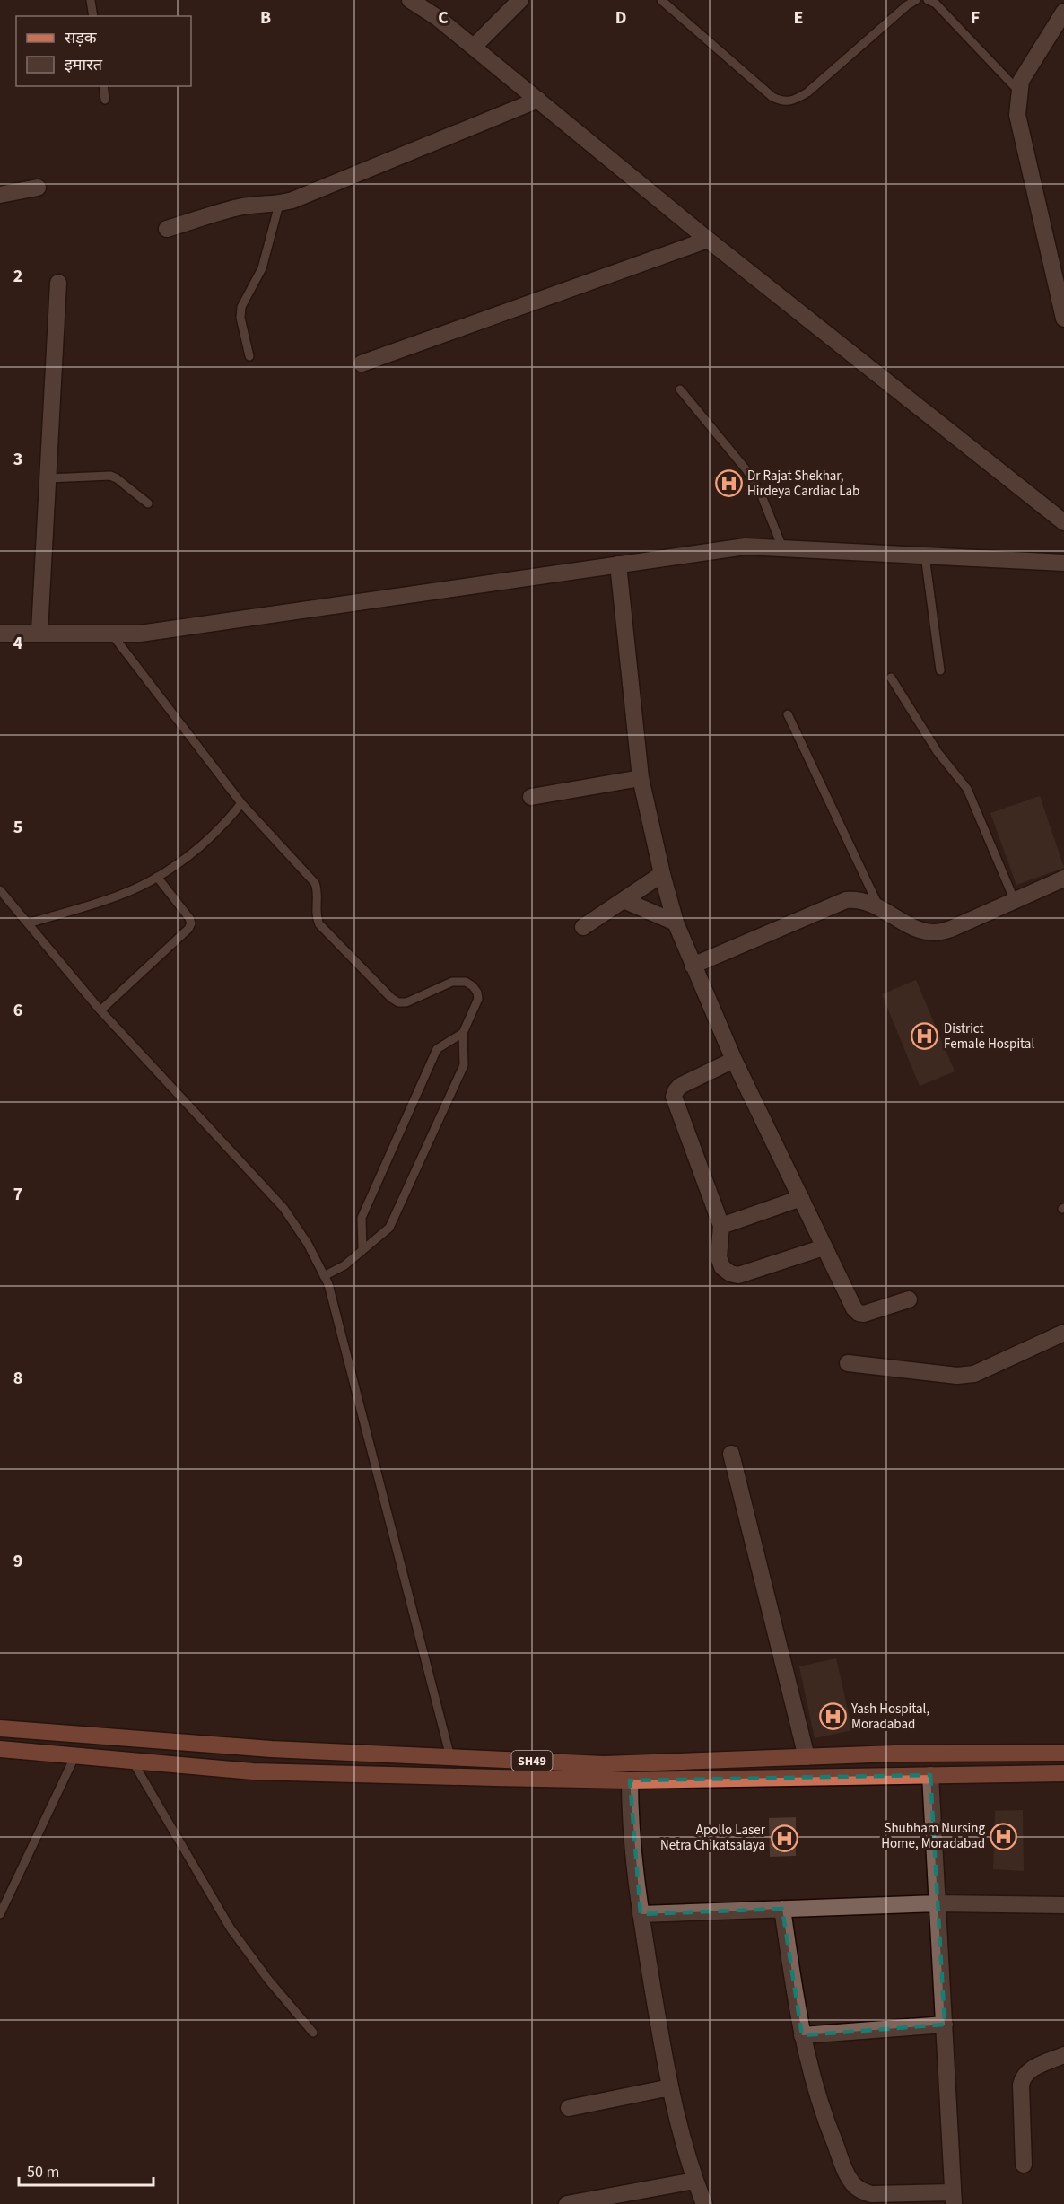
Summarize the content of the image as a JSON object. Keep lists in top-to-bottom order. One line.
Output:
{"streets":{"main road":["SH49"]},"places":{"hospital":["Dr Rajat Shekhar, Hirdeya Cardiac Lab","District Female Hospital","Yash Hospital, Moradabad","Shubham Nursing Home, Moradabad","Apollo Laser Netra Chikatsalaya"]},"legend":["सड़क","इमारत"],"scale_bar":"50 m","grid":{"columns":["B","C","D","E","F"],"rows":["2","3","4","5","6","7","8","9"]}}
